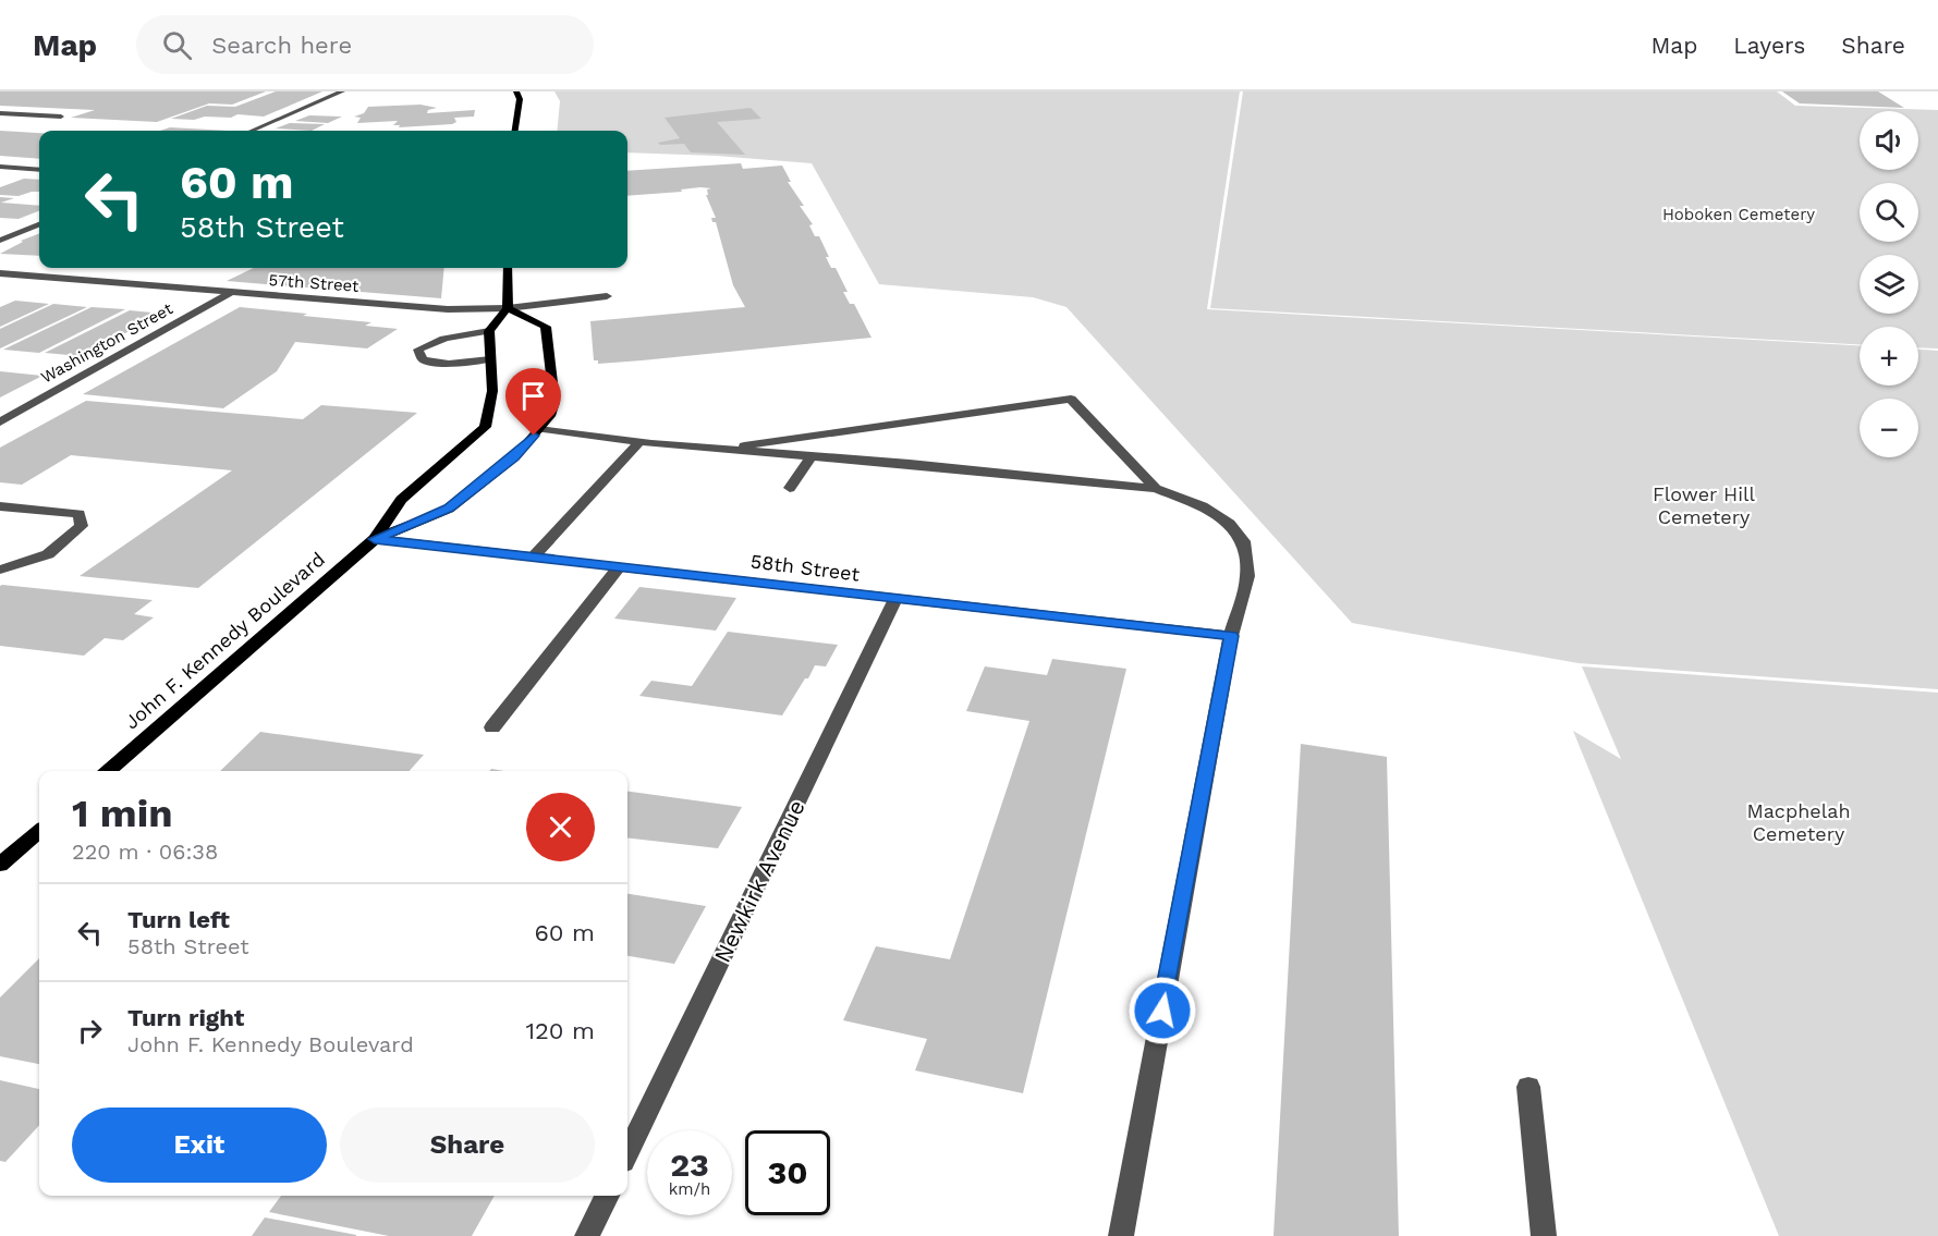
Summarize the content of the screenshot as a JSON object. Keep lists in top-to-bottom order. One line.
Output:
{"streets":{"main road":["John F. Kennedy Boulevard"],"street":["57th Street","Washington Street","58th Street","Newkirk Avenue"]},"crossings":[["57th Street","Washington Street"],["57th Street","John F. Kennedy Boulevard"],["58th Street","John F. Kennedy Boulevard"],["58th Street","Newkirk Avenue"]],"parks":["Hoboken Cemetery","Flower Hill Cemetery","Macphelah Cemetery"],"page":{"header":"Map","search":"Search here","nav":["Map","Layers","Share"],"map_buttons":["+","−"],"turn":["60 m","58th Street"],"heading":["1 min","220 m · 06:38"],"list":[{"name":"Turn left","note":"58th Street","value":"60 m"},{"name":"Turn right","note":"John F. Kennedy Boulevard","value":"120 m"}],"buttons":["Exit","Share"],"speed":"23 km/h","limit":"30"}}
